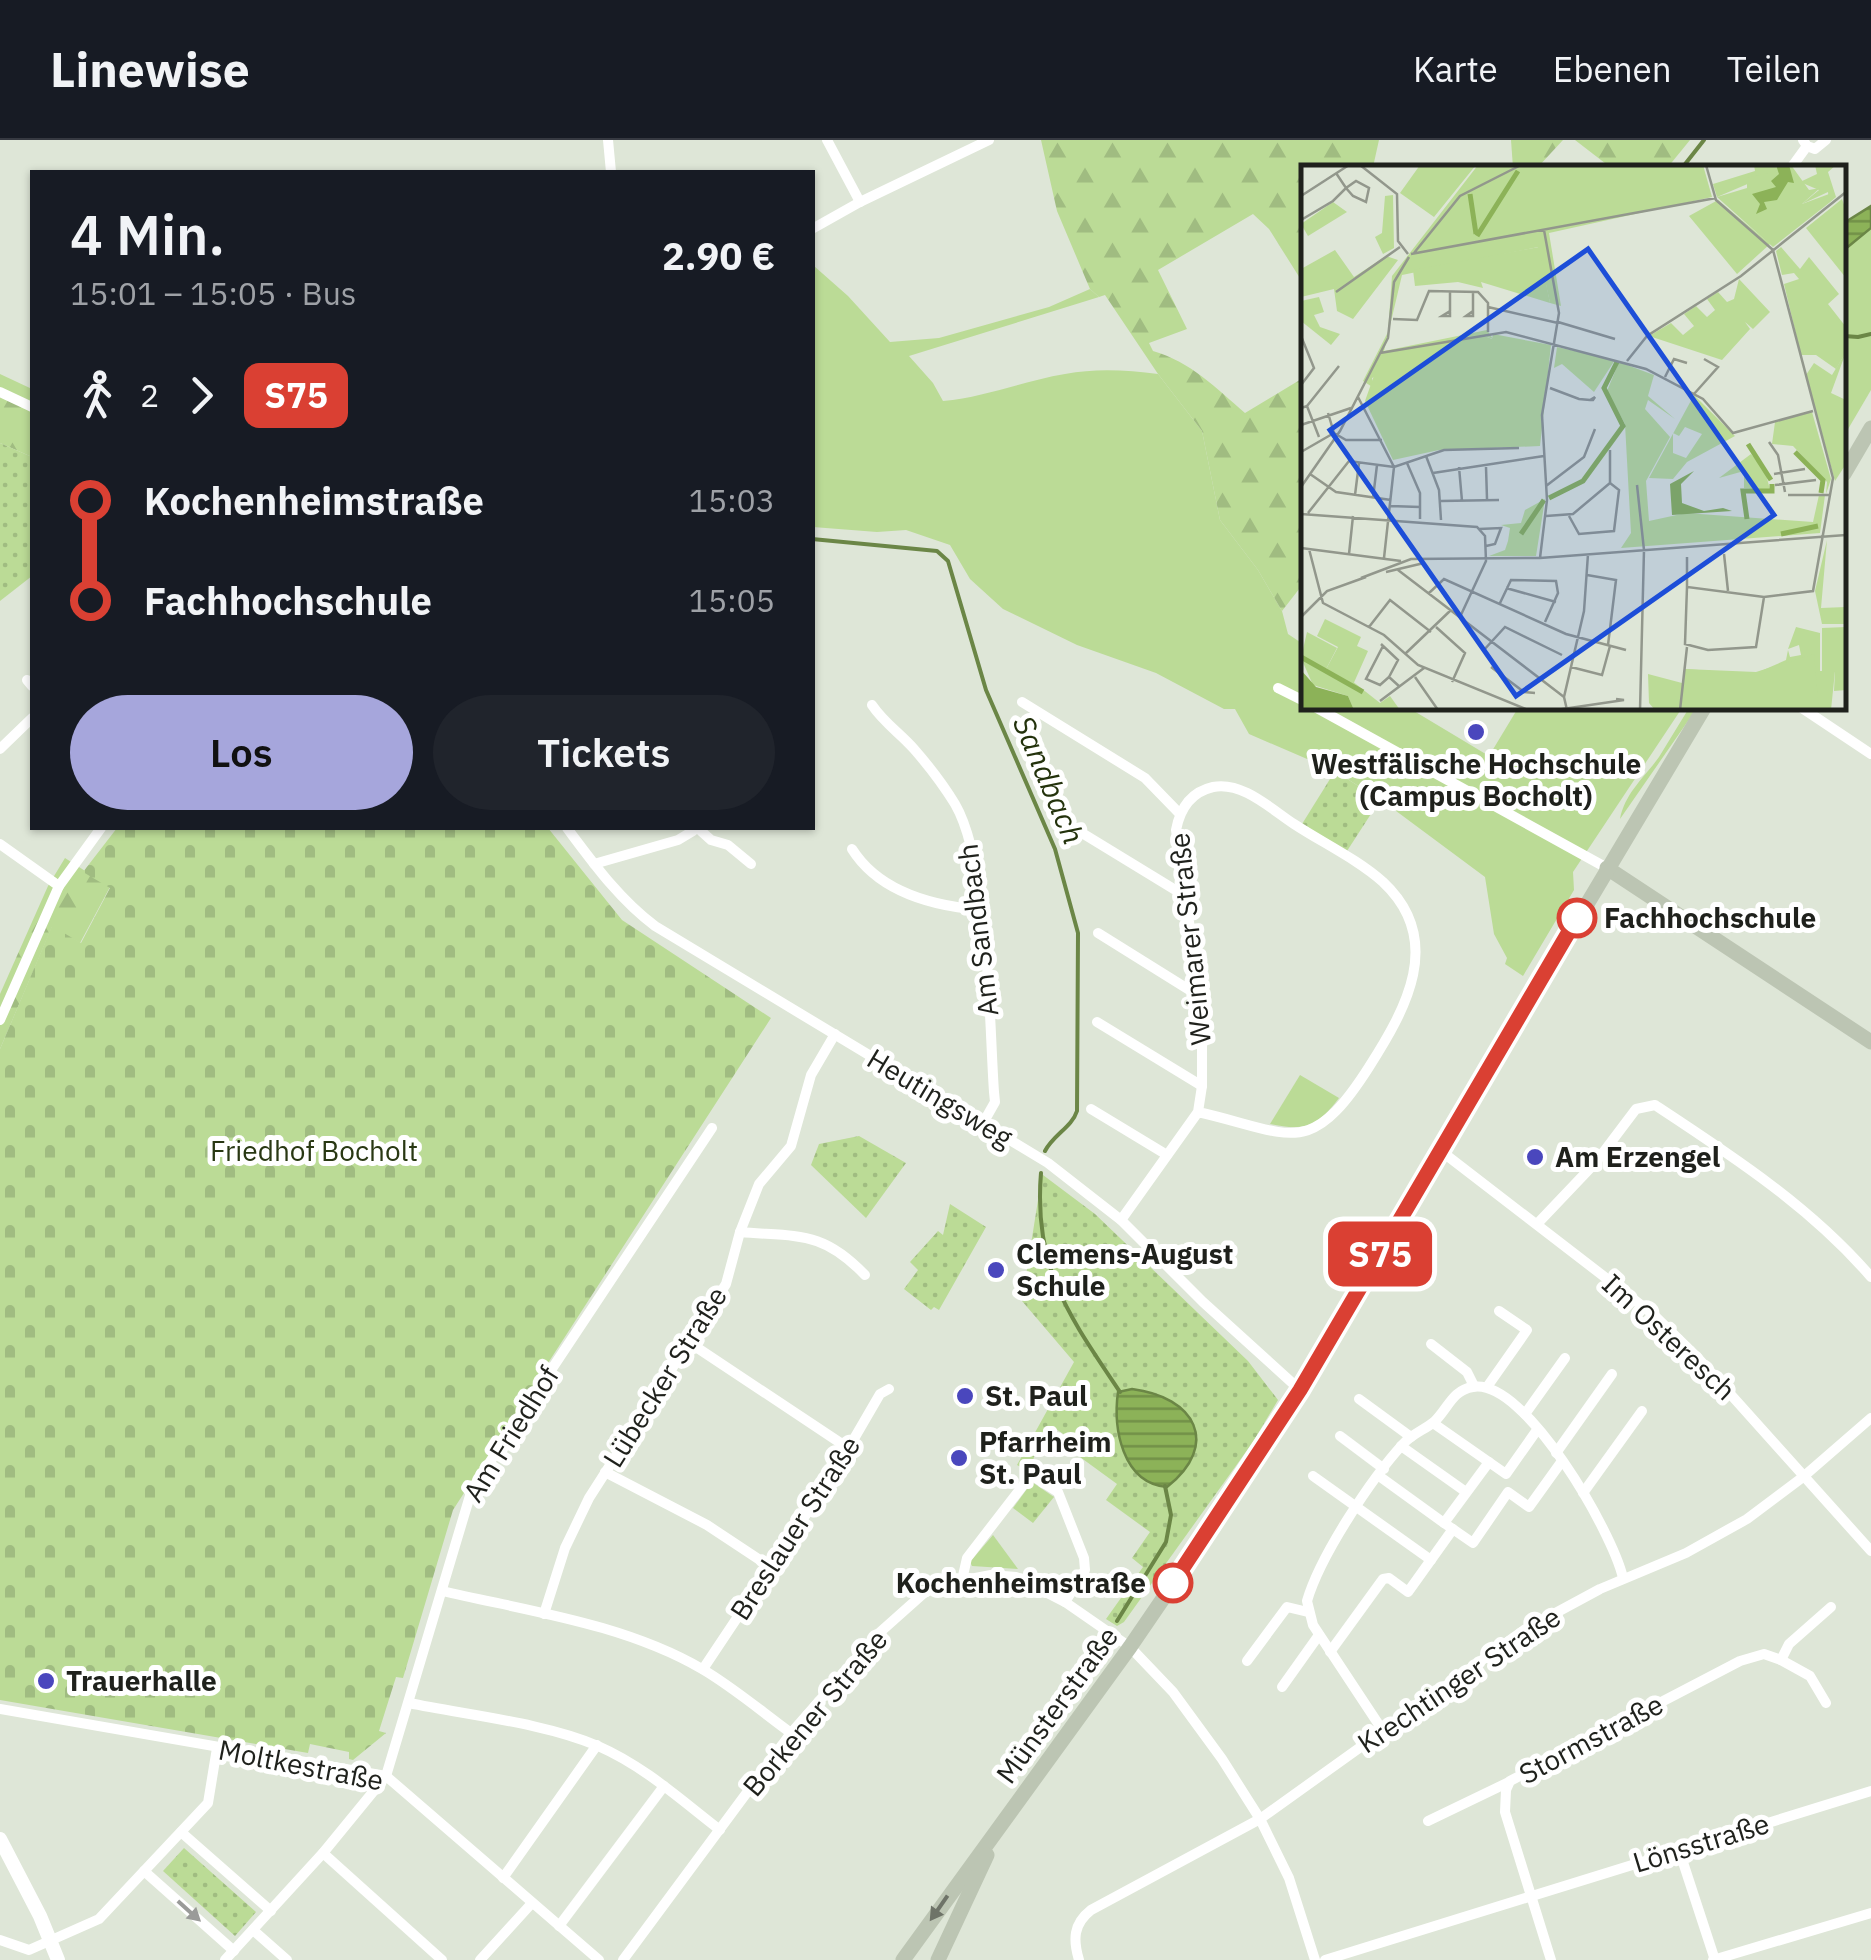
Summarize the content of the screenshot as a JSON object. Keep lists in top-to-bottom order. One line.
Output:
{"streets":{"main road":["Münsterstraße"],"street":["Am Sandbach","Weimarer Straße","Heutingsweg","Im Osteresch","Lübecker Straße","Am Friedhof","Breslauer Straße","Krechtinger Straße","Borkener Straße","Stormstraße","Moltkestraße","Lönsstraße"]},"crossings":[["Am Sandbach","Heutingsweg"],["Weimarer Straße","Heutingsweg"],["Heutingsweg","Lübecker Straße"],["Heutingsweg","Münsterstraße"],["Im Osteresch","Krechtinger Straße"],["Im Osteresch","Münsterstraße"],["Am Friedhof","Moltkestraße"],["Münsterstraße","Borkener Straße"],["Stormstraße","Lönsstraße"]],"water":["Sandbach"],"parks":["Friedhof Bocholt"],"places":["Westfälische Hochschule (Campus Bocholt)","Fachhochschule","Am Erzengel","Clemens-August Schule","St. Paul","Pfarrheim St. Paul","Kochenheimstraße","Trauerhalle"],"lines":["bus line S75"],"page":{"header":"Linewise","nav":["Karte","Ebenen","Teilen"],"on_map":"S75","heading":["4 Min.","15:01 – 15:05 · Bus","2.90 €"],"legs":["2","S75"],"list":[{"name":"Kochenheimstraße","value":"15:03"},{"name":"Fachhochschule","value":"15:05"}],"buttons":["Los","Tickets"]}}
